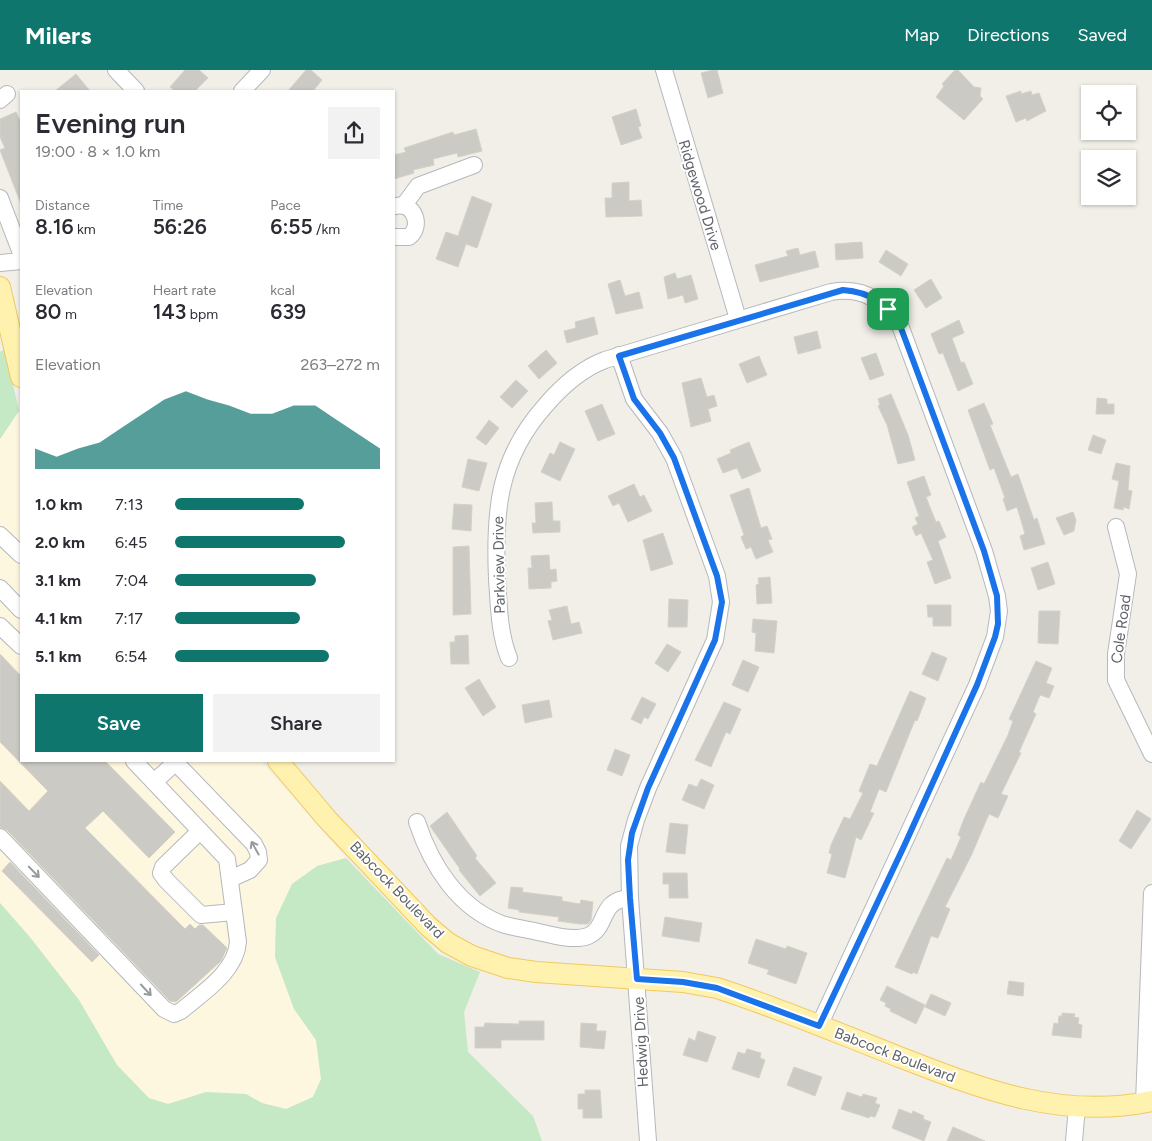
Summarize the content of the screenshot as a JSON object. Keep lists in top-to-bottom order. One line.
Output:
{"streets":{"main road":["Babcock Boulevard"],"street":["Ridgewood Drive","Parkview Drive","Cole Road","Hedwig Drive"]},"crossings":[["Ridgewood Drive","Parkview Drive"],["Parkview Drive","Babcock Boulevard"],["Parkview Drive","Hedwig Drive"],["Babcock Boulevard","Hedwig Drive"]],"page":{"header":"Milers","nav":["Map","Directions","Saved"],"heading":["Evening run","19:00 · 8 × 1.0 km"],"stats":[["Distance","8.16 km"],["Time","56:26"],["Pace","6:55 /km"],["Elevation","80 m"],["Heart rate","143 bpm"],["kcal","639"]],"chart":["Elevation","263–272 m"],"list":[{"name":"1.0 km","note":"7:13"},{"name":"2.0 km","note":"6:45"},{"name":"3.1 km","note":"7:04"},{"name":"4.1 km","note":"7:17"},{"name":"5.1 km","note":"6:54"}],"buttons":["Save","Share"]}}
